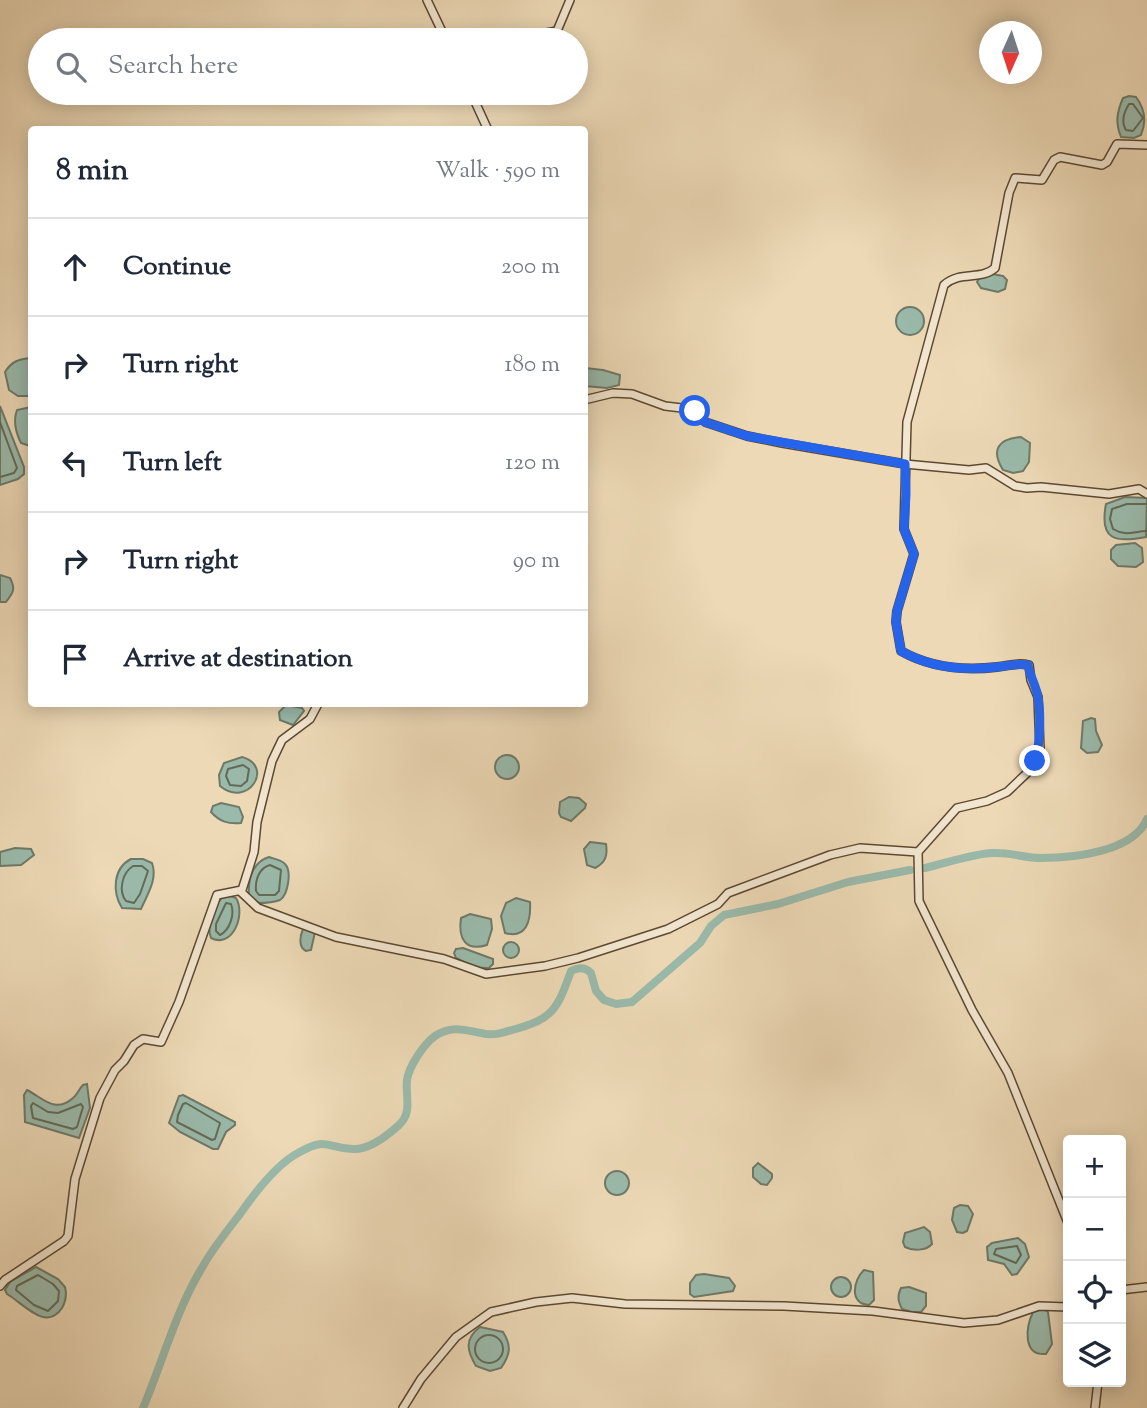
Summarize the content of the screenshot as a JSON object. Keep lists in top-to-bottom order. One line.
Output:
{"north":"bottom","page":{"search":"Search here","heading":["8 min","Walk · 590 m"],"list":[["Continue","200 m"],["Turn right","180 m"],["Turn left","120 m"],["Turn right","90 m"],"Arrive at destination"],"map_buttons":["+","−"]}}
